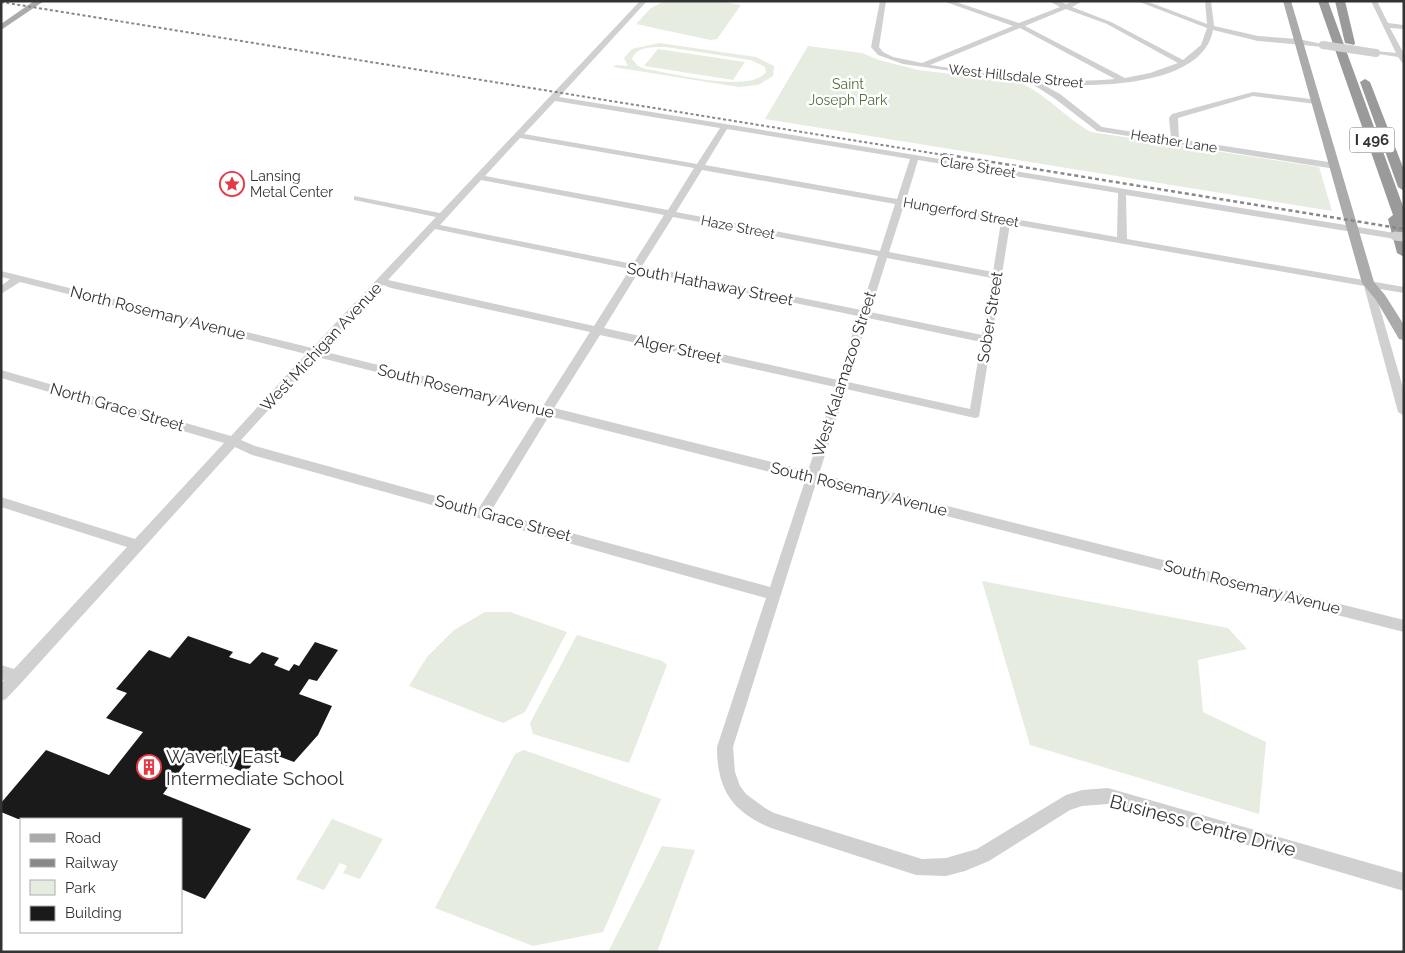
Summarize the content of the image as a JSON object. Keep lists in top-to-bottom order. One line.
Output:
{"streets":{"highway":["I 496"],"street":["West Hillsdale Street","Heather Lane","Clare Street","Hungerford Street","Haze Street","South Hathaway Street","North Rosemary Avenue","Sober Street","West Michigan Avenue","Alger Street","West Kalamazoo Street","South Rosemary Avenue","North Grace Street","South Grace Street","Business Centre Drive"]},"crossings":[["West Hillsdale Street","Heather Lane"],["I 496","Clare Street"],["Clare Street","West Michigan Avenue"],["Clare Street","West Kalamazoo Street"],["Hungerford Street","Sober Street"],["Hungerford Street","West Michigan Avenue"],["Hungerford Street","West Kalamazoo Street"],["Haze Street","Sober Street"],["Haze Street","West Michigan Avenue"],["Haze Street","West Kalamazoo Street"],["South Hathaway Street","Sober Street"],["South Hathaway Street","West Michigan Avenue"],["South Hathaway Street","West Kalamazoo Street"],["North Rosemary Avenue","West Michigan Avenue"],["North Rosemary Avenue","South Rosemary Avenue"],["Sober Street","Alger Street"],["West Michigan Avenue","Alger Street"],["West Michigan Avenue","South Rosemary Avenue"],["West Michigan Avenue","North Grace Street"],["West Michigan Avenue","South Grace Street"],["Alger Street","West Kalamazoo Street"],["West Kalamazoo Street","South Rosemary Avenue"],["West Kalamazoo Street","South Grace Street"],["West Kalamazoo Street","Business Centre Drive"],["North Grace Street","South Grace Street"]],"parks":["Saint Joseph Park"],"places":{"place":["Lansing Metal Center"],"building":["Waverly East Intermediate School"]},"legend":["Road","Railway","Park","Building"]}
